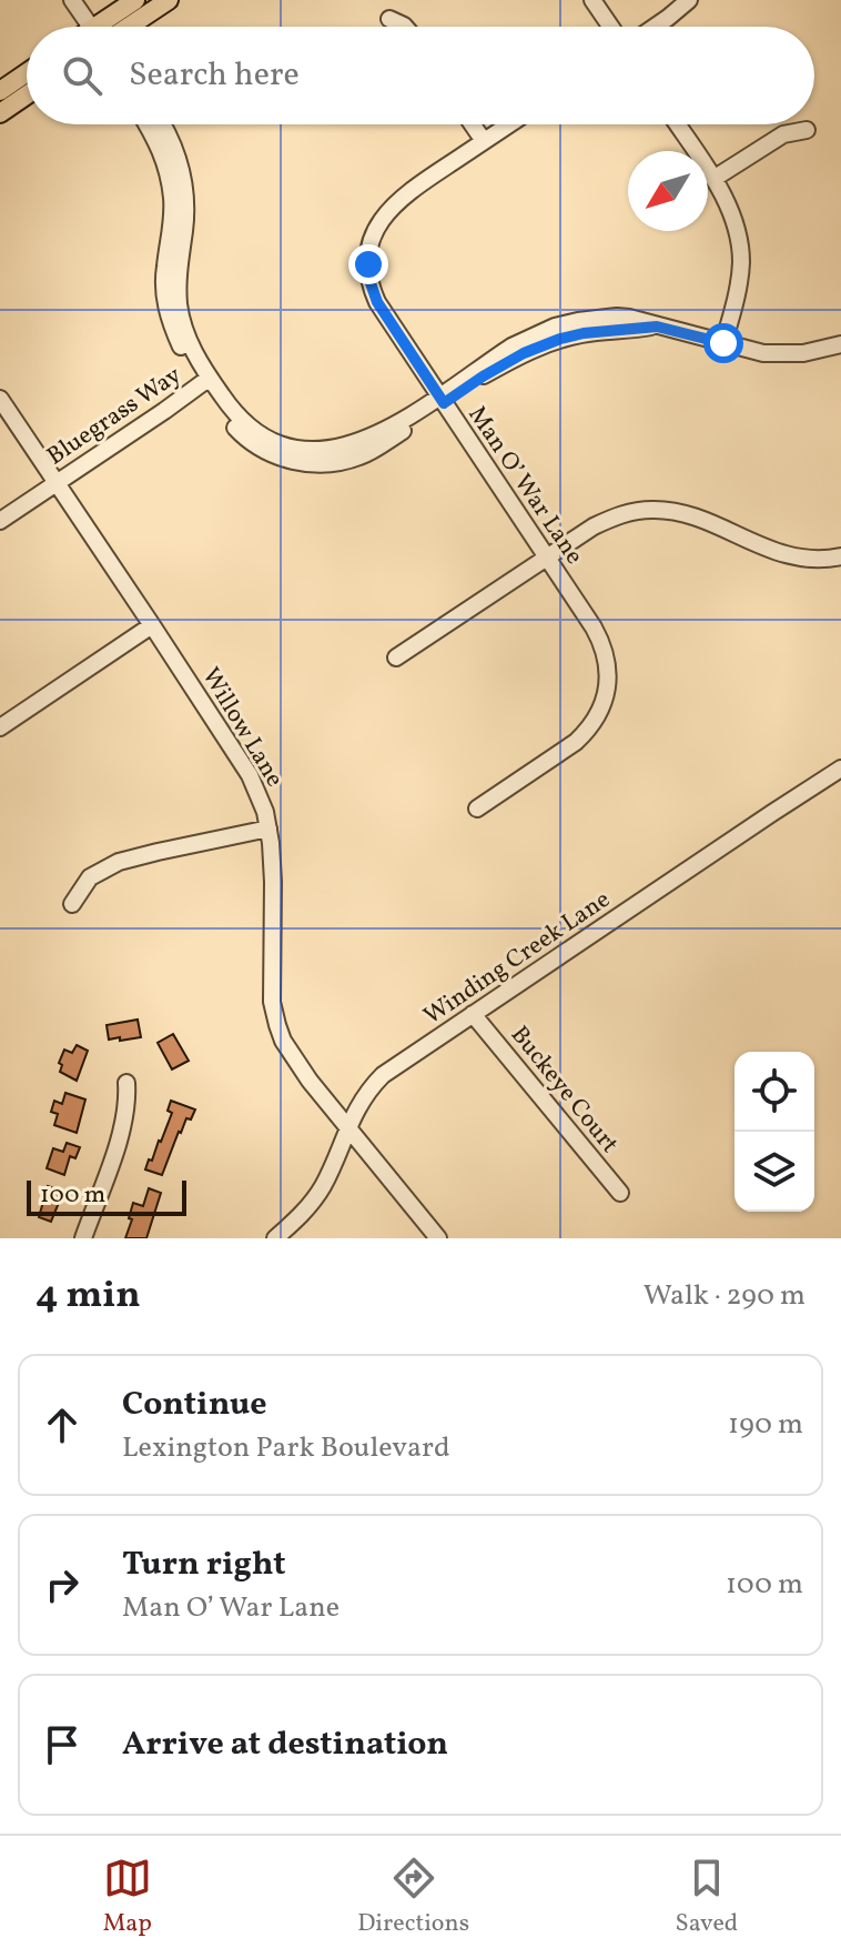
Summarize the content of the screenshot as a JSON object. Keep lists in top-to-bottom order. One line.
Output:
{"streets":{"street":["Bluegrass Way","Man O’ War Lane","Willow Lane","Winding Creek Lane","Buckeye Court"]},"crossings":[["Bluegrass Way","Willow Lane"],["Willow Lane","Winding Creek Lane"],["Winding Creek Lane","Buckeye Court"]],"scale_bar":"100 m","north":"bottom left","page":{"search":"Search here","scale":"100 m","heading":["4 min","Walk · 290 m"],"list":[["Continue","Lexington Park Boulevard","190 m"],["Turn right","Man O’ War Lane","100 m"],"Arrive at destination"],"nav":["Map","Directions","Saved"]}}
